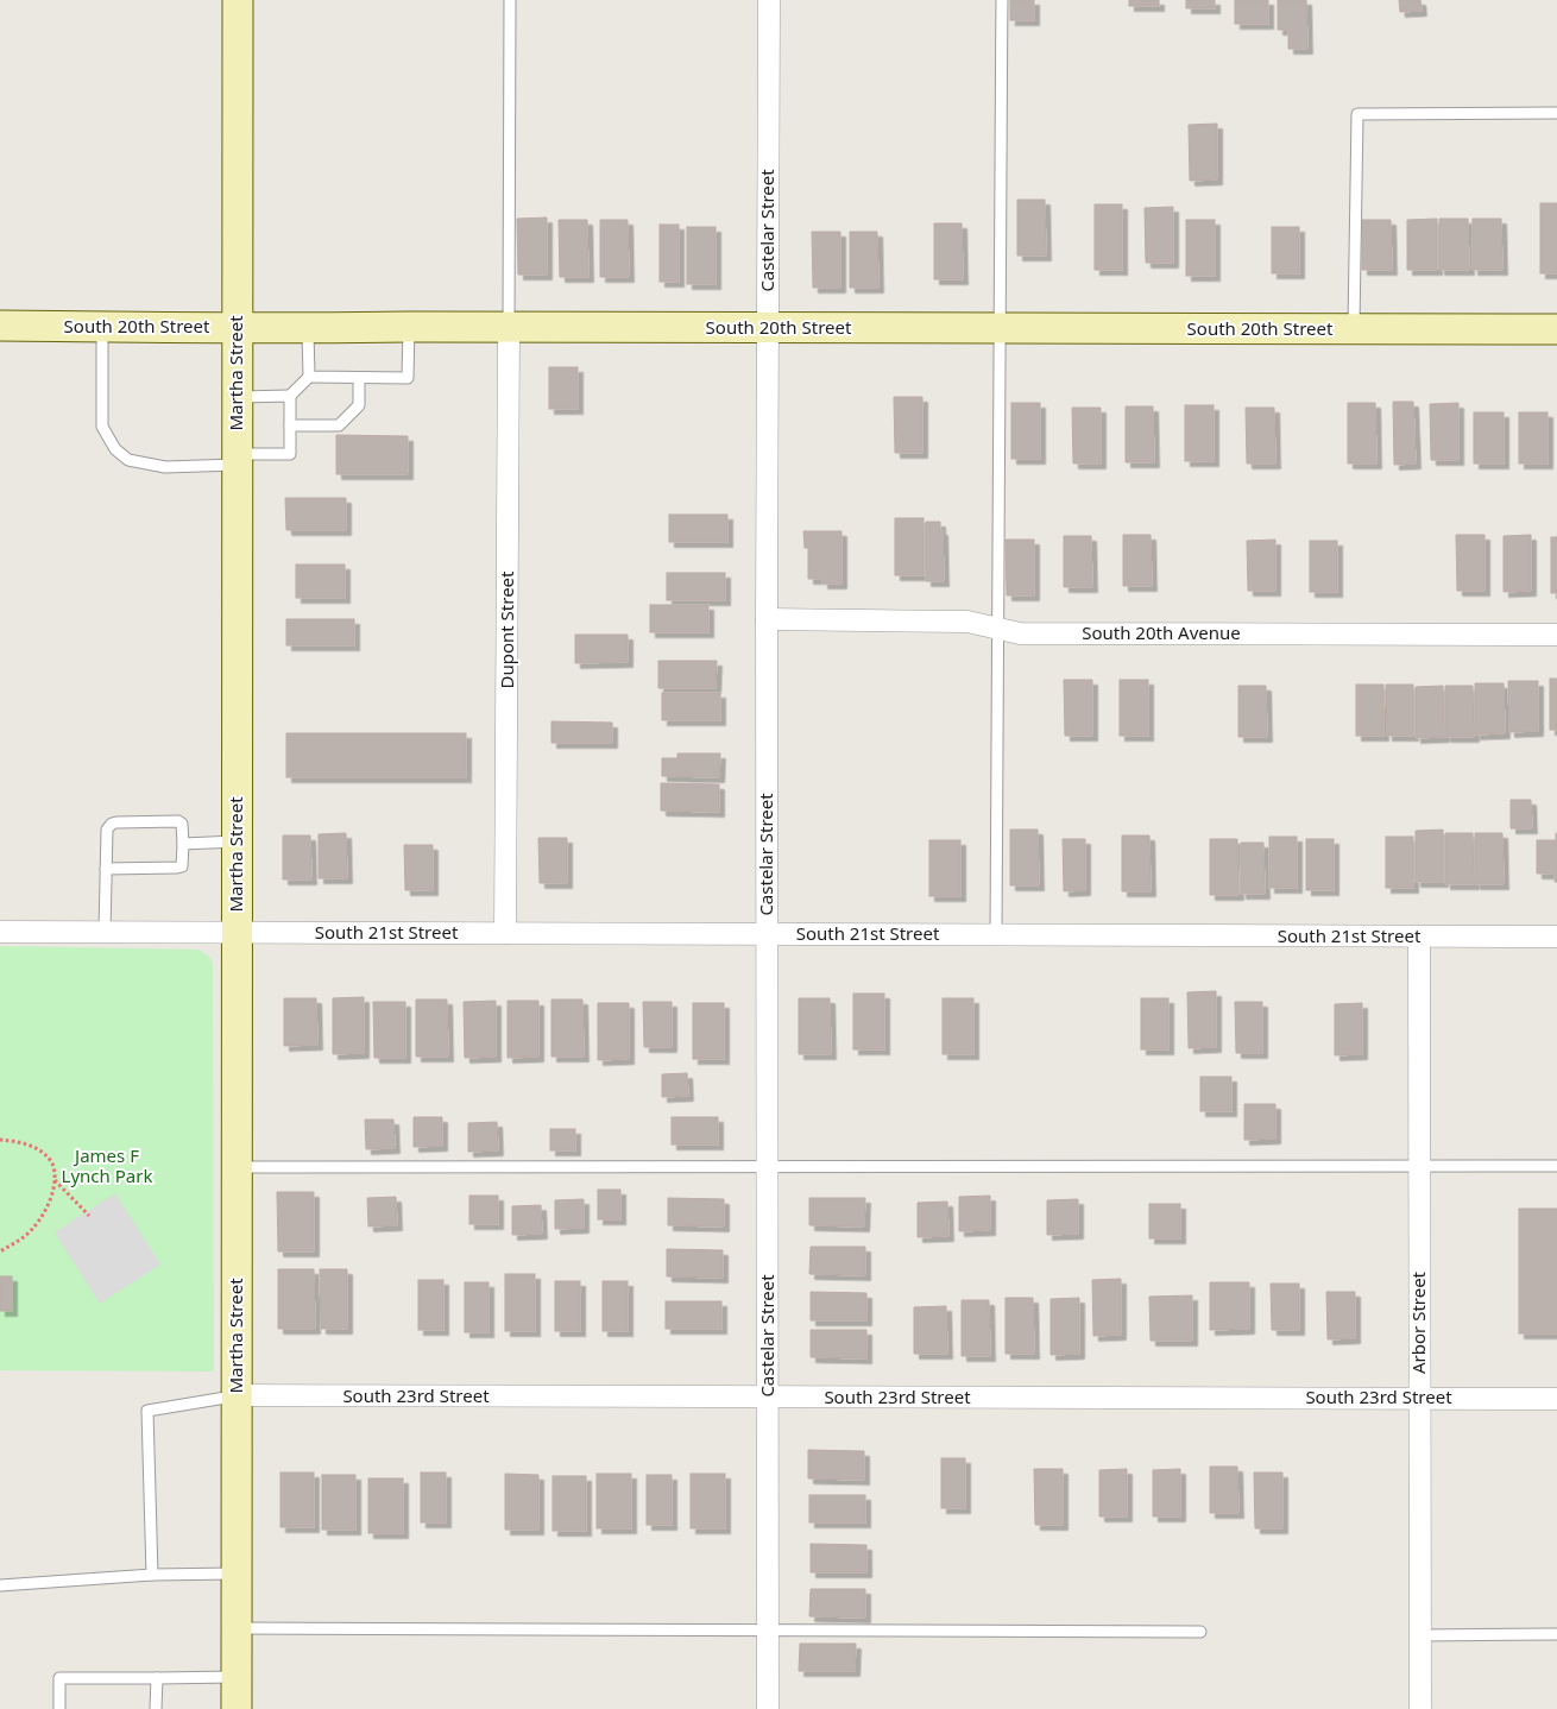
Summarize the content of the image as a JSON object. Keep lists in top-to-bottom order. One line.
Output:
{"streets":{"main road":["South 20th Street","Martha Street"],"street":["Castelar Street","Dupont Street","South 20th Avenue","South 21st Street","Arbor Street","South 23rd Street"]},"crossings":[["Castelar Street","South 20th Street"],["Castelar Street","South 20th Avenue"],["Castelar Street","South 21st Street"],["Castelar Street","South 23rd Street"],["South 20th Street","Martha Street"],["South 20th Street","Dupont Street"],["Martha Street","South 21st Street"],["Martha Street","South 23rd Street"],["Dupont Street","South 21st Street"],["South 21st Street","Arbor Street"],["Arbor Street","South 23rd Street"]],"parks":["James F Lynch Park"]}
